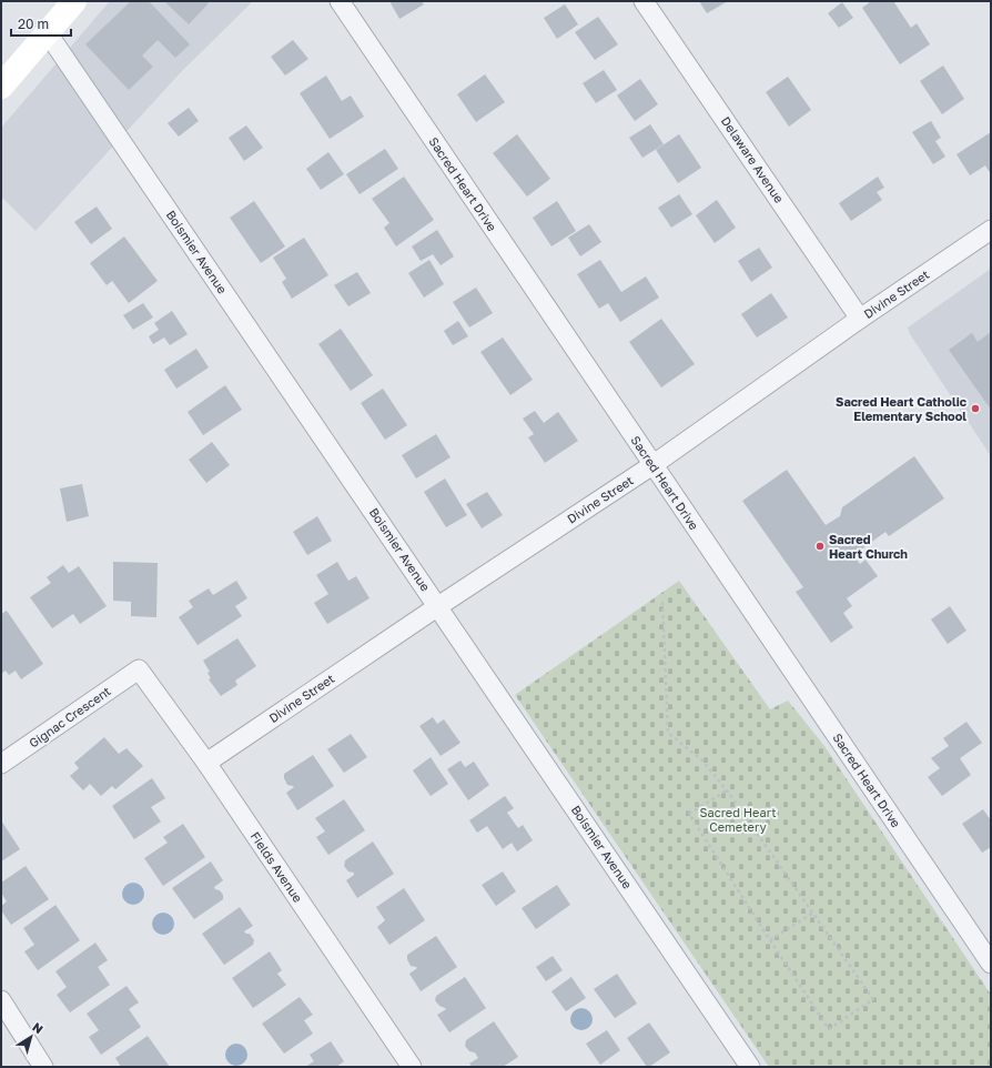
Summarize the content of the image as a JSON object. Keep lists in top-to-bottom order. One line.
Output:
{"streets":{"street":["Delaware Avenue","Sacred Heart Drive","Boismier Avenue","Divine Street","Gignac Crescent","Fields Avenue"]},"crossings":[["Delaware Avenue","Divine Street"],["Sacred Heart Drive","Divine Street"],["Boismier Avenue","Divine Street"],["Divine Street","Fields Avenue"],["Gignac Crescent","Fields Avenue"]],"parks":["Sacred Heart Cemetery"],"places":["Sacred Heart Catholic Elementary School","Sacred Heart Church"],"scale_bar":"20 m","north":"top right"}
